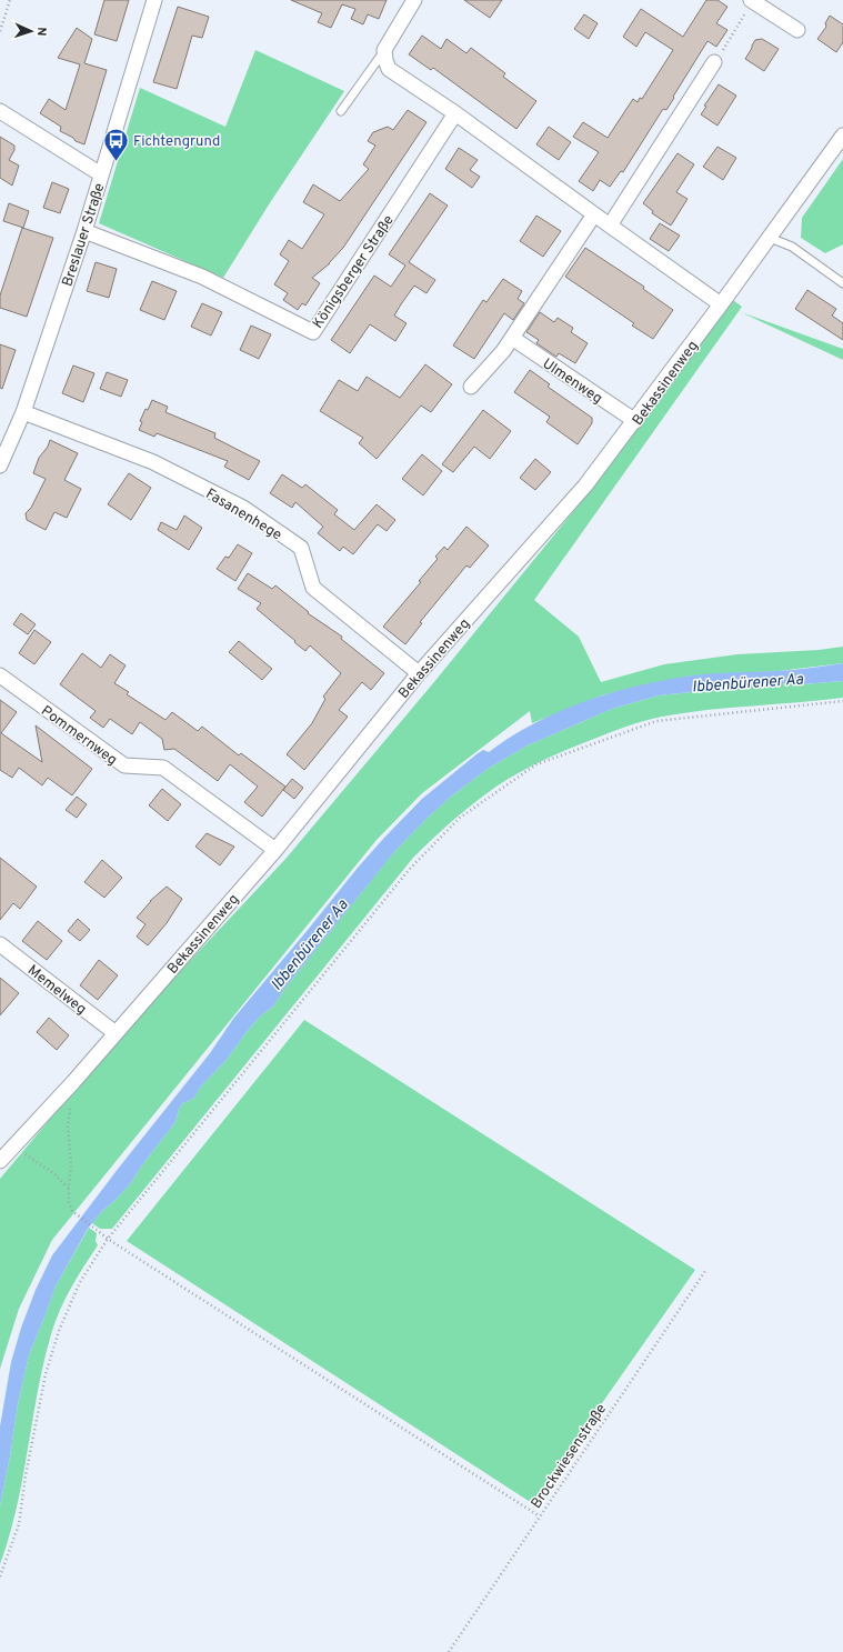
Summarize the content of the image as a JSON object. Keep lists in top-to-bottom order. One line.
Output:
{"streets":{"street":["Breslauer Straße","Königsberger Straße","Ulmenweg","Bekassinenweg","Fasanenhege","Pommernweg","Memelweg"],"path":["Brockwiesenstraße"]},"crossings":[["Breslauer Straße","Königsberger Straße"],["Breslauer Straße","Fasanenhege"],["Ulmenweg","Bekassinenweg"],["Bekassinenweg","Fasanenhege"],["Bekassinenweg","Pommernweg"],["Bekassinenweg","Memelweg"]],"water":["Ibbenbürener Aa"],"places":{"bus stop":["Fichtengrund"]},"north":"right"}
